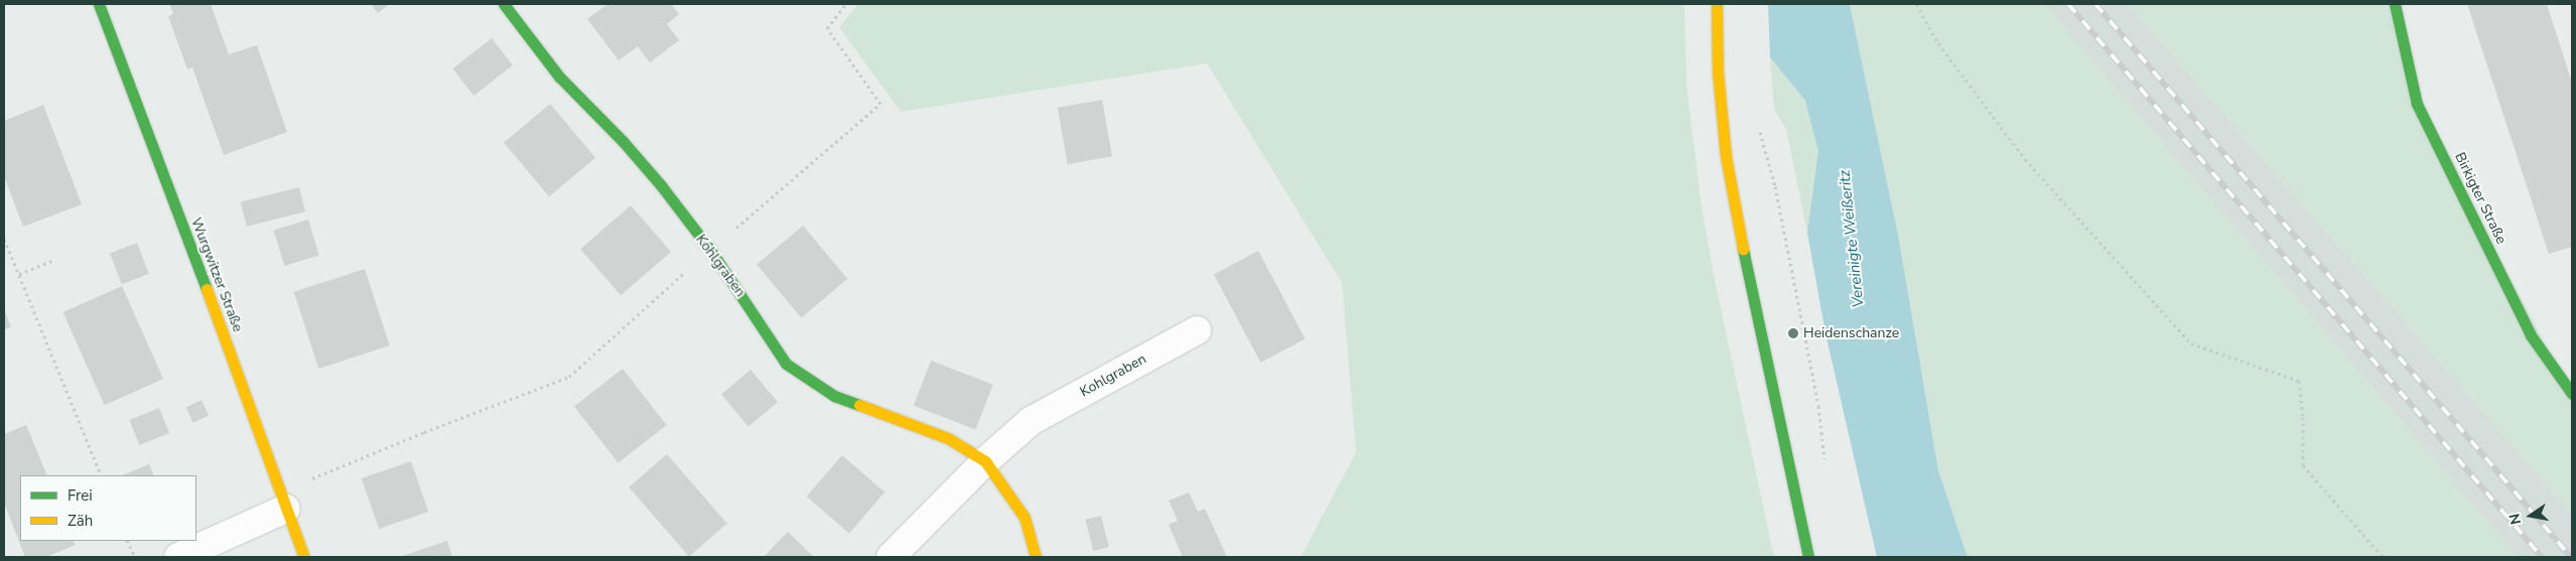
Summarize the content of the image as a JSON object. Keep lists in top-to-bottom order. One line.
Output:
{"streets":{"street":["Birkigter Straße","Kohlgraben","Wurgwitzer Straße"]},"water":["Vereinigte Weißeritz"],"places":["Heidenschanze"],"legend":["Frei","Zäh"],"north":"left"}
